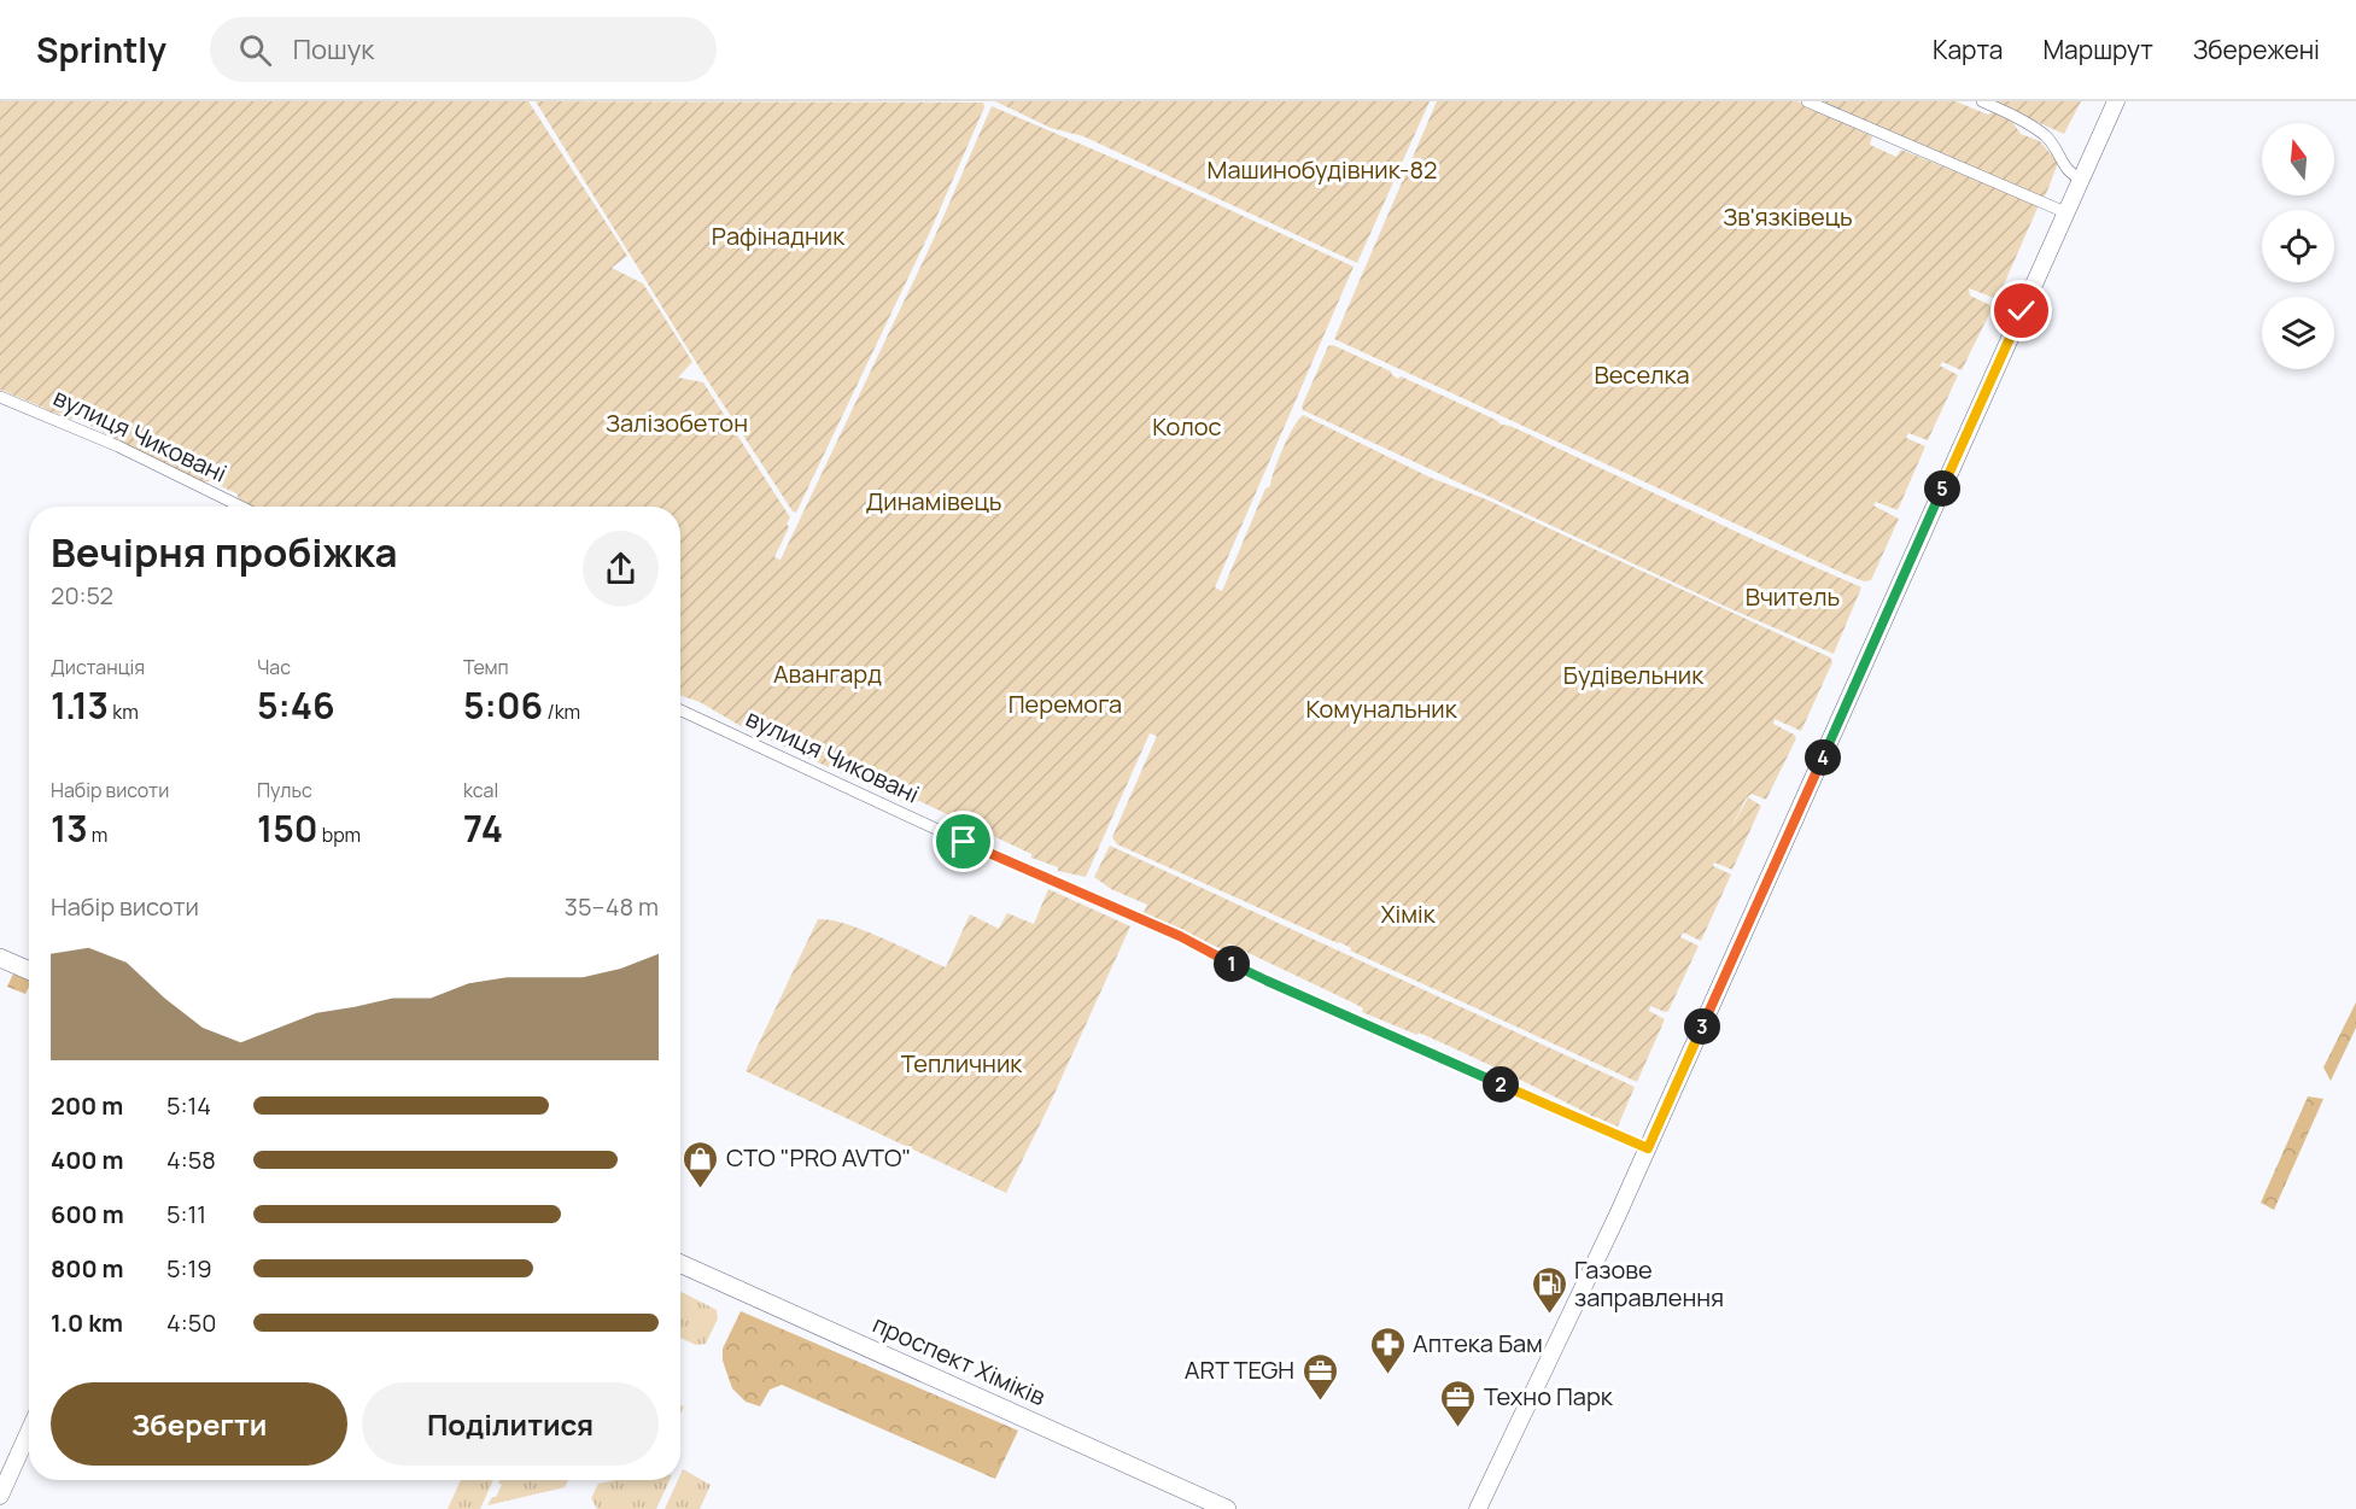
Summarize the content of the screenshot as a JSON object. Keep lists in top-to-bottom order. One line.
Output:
{"streets":{"main road":["проспект Хіміків"],"street":["вулиця Чиковані"]},"parks":["Машинобудівник-82","Зв'язківець","Рафінадник","Веселка","Залізобетон","Колос","Динамівець","Вчитель","Авангард","Будівельник","Перемога","Комунальник","Хімік","Тепличник"],"places":{"shop":["СТО \"PRO AVTO\""],"fuel station":["Газове заправлення"],"pharmacy":["Аптека Бам"],"office":["ART TEGH","Техно Парк"]},"north":"top","page":{"header":"Sprintly","search":"Пошук","nav":["Карта","Маршрут","Збережені"],"pins":["5","4","1","3","2"],"heading":["Вечірня пробіжка","20:52"],"stats":[["Дистанція","1.13 km"],["Час","5:46"],["Темп","5:06 /km"],["Набір висоти","13 m"],["Пульс","150 bpm"],["kcal","74"]],"chart":["Набір висоти","35–48 m"],"list":[{"name":"200 m","note":"5:14"},{"name":"400 m","note":"4:58"},{"name":"600 m","note":"5:11"},{"name":"800 m","note":"5:19"},{"name":"1.0 km","note":"4:50"}],"buttons":["Зберегти","Поділитися"]}}
